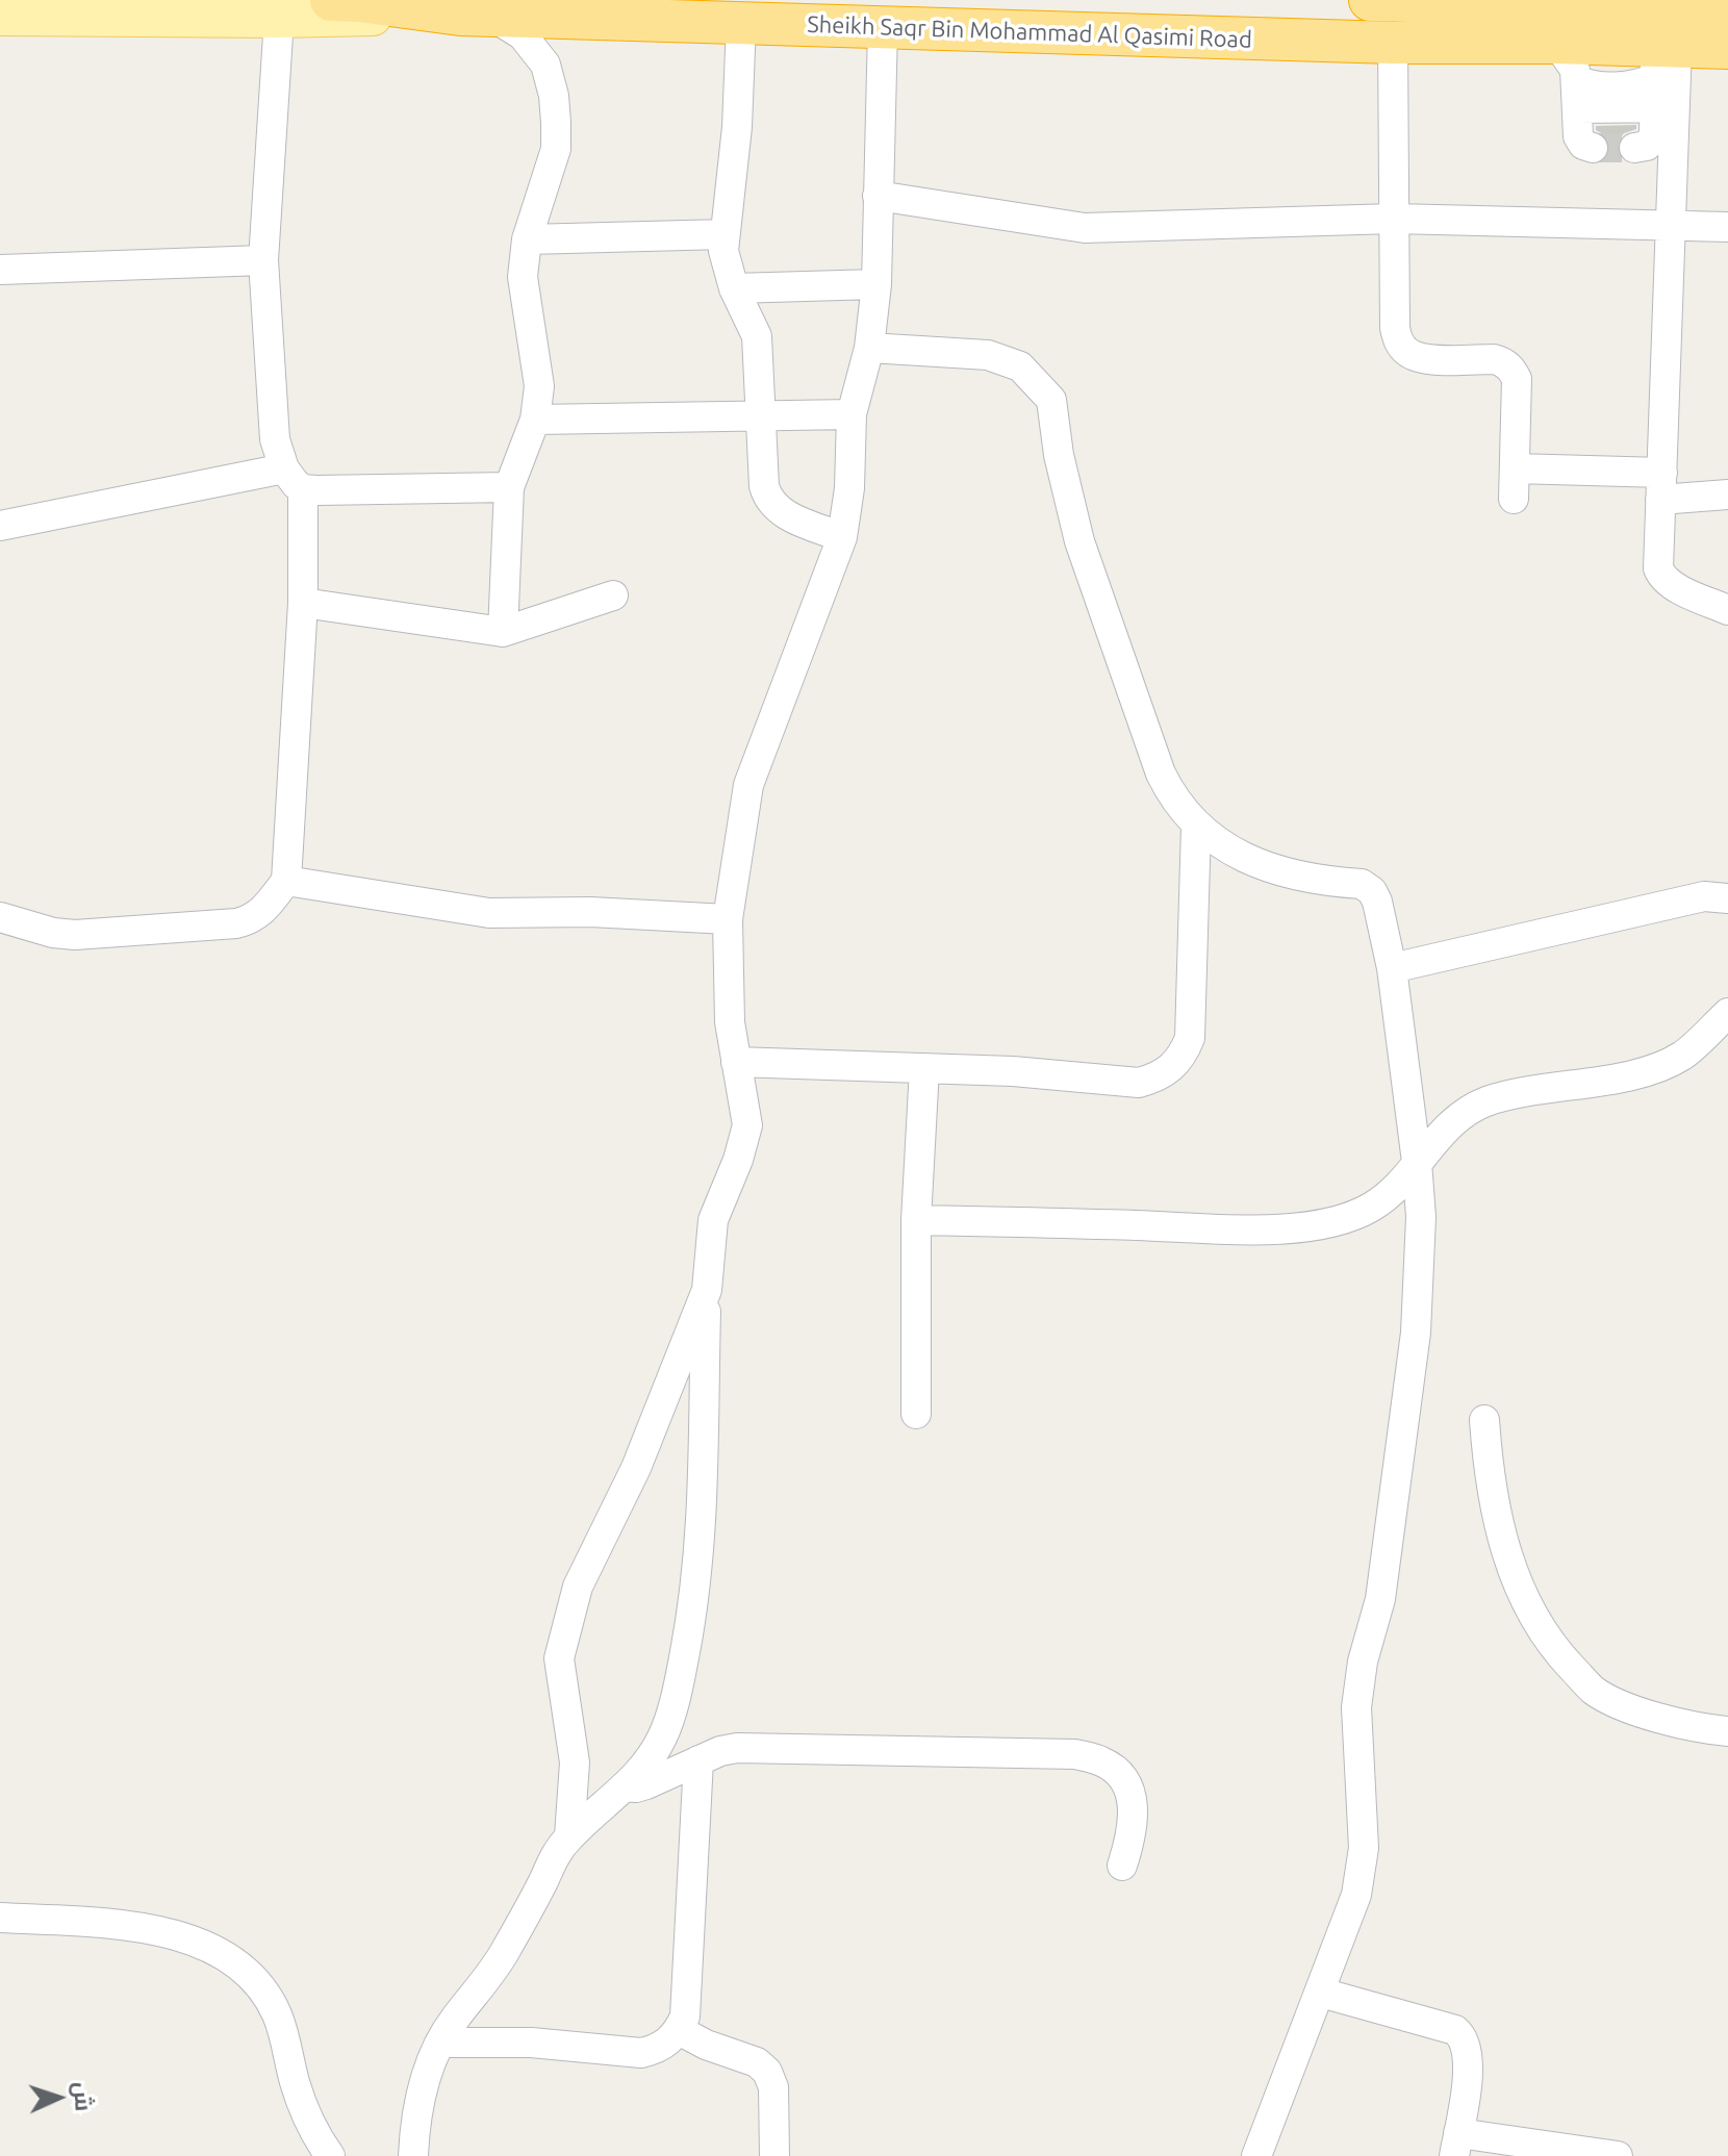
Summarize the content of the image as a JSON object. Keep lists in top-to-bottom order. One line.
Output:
{"streets":{"highway":["Sheikh Saqr Bin Mohammad Al Qasimi Road"]},"north":"right"}
